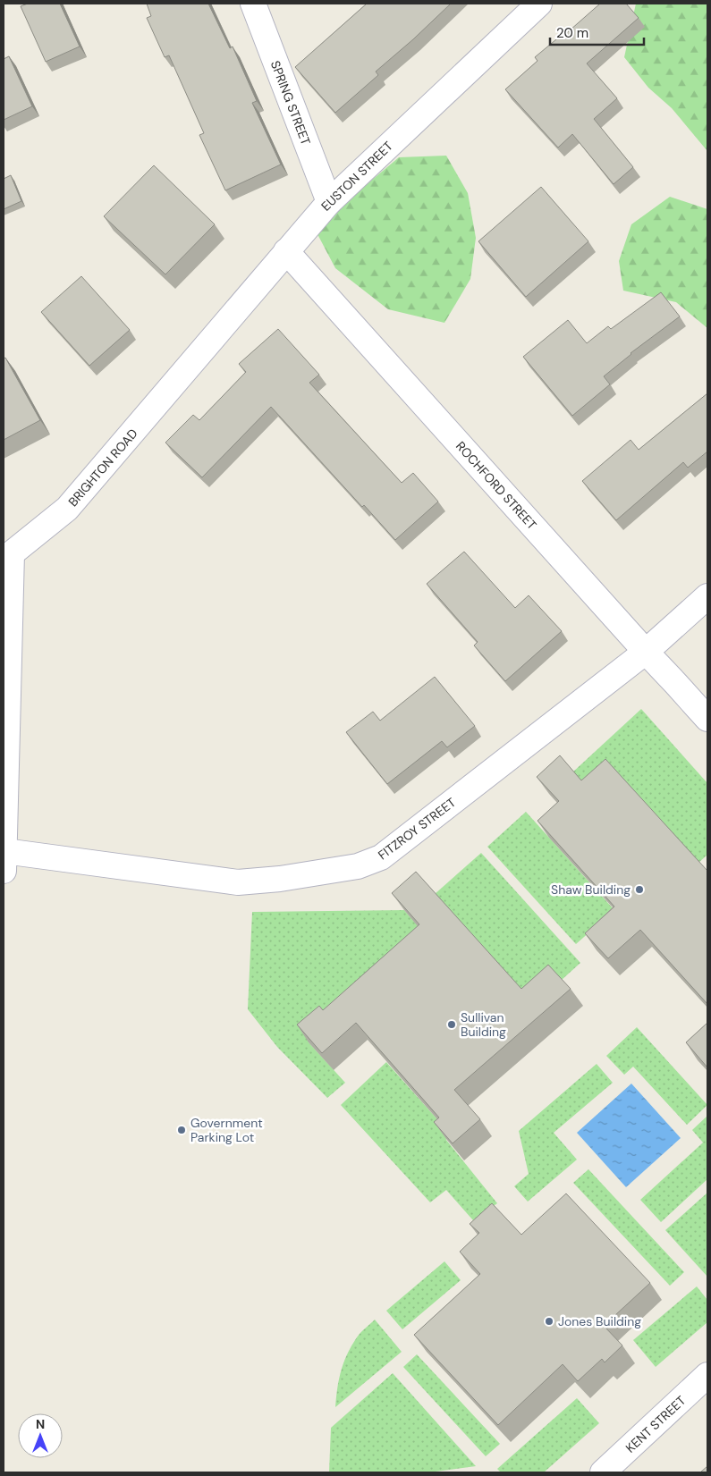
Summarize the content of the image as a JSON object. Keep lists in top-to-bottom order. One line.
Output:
{"streets":{"street":["SPRING STREET","EUSTON STREET","BRIGHTON ROAD","ROCHFORD STREET","FITZROY STREET","KENT STREET"]},"crossings":[["SPRING STREET","EUSTON STREET"],["EUSTON STREET","BRIGHTON ROAD"],["EUSTON STREET","ROCHFORD STREET"],["ROCHFORD STREET","FITZROY STREET"]],"places":["Shaw Building","Sullivan Building","Government Parking Lot","Jones Building"],"scale_bar":"20 m","north":"top"}
